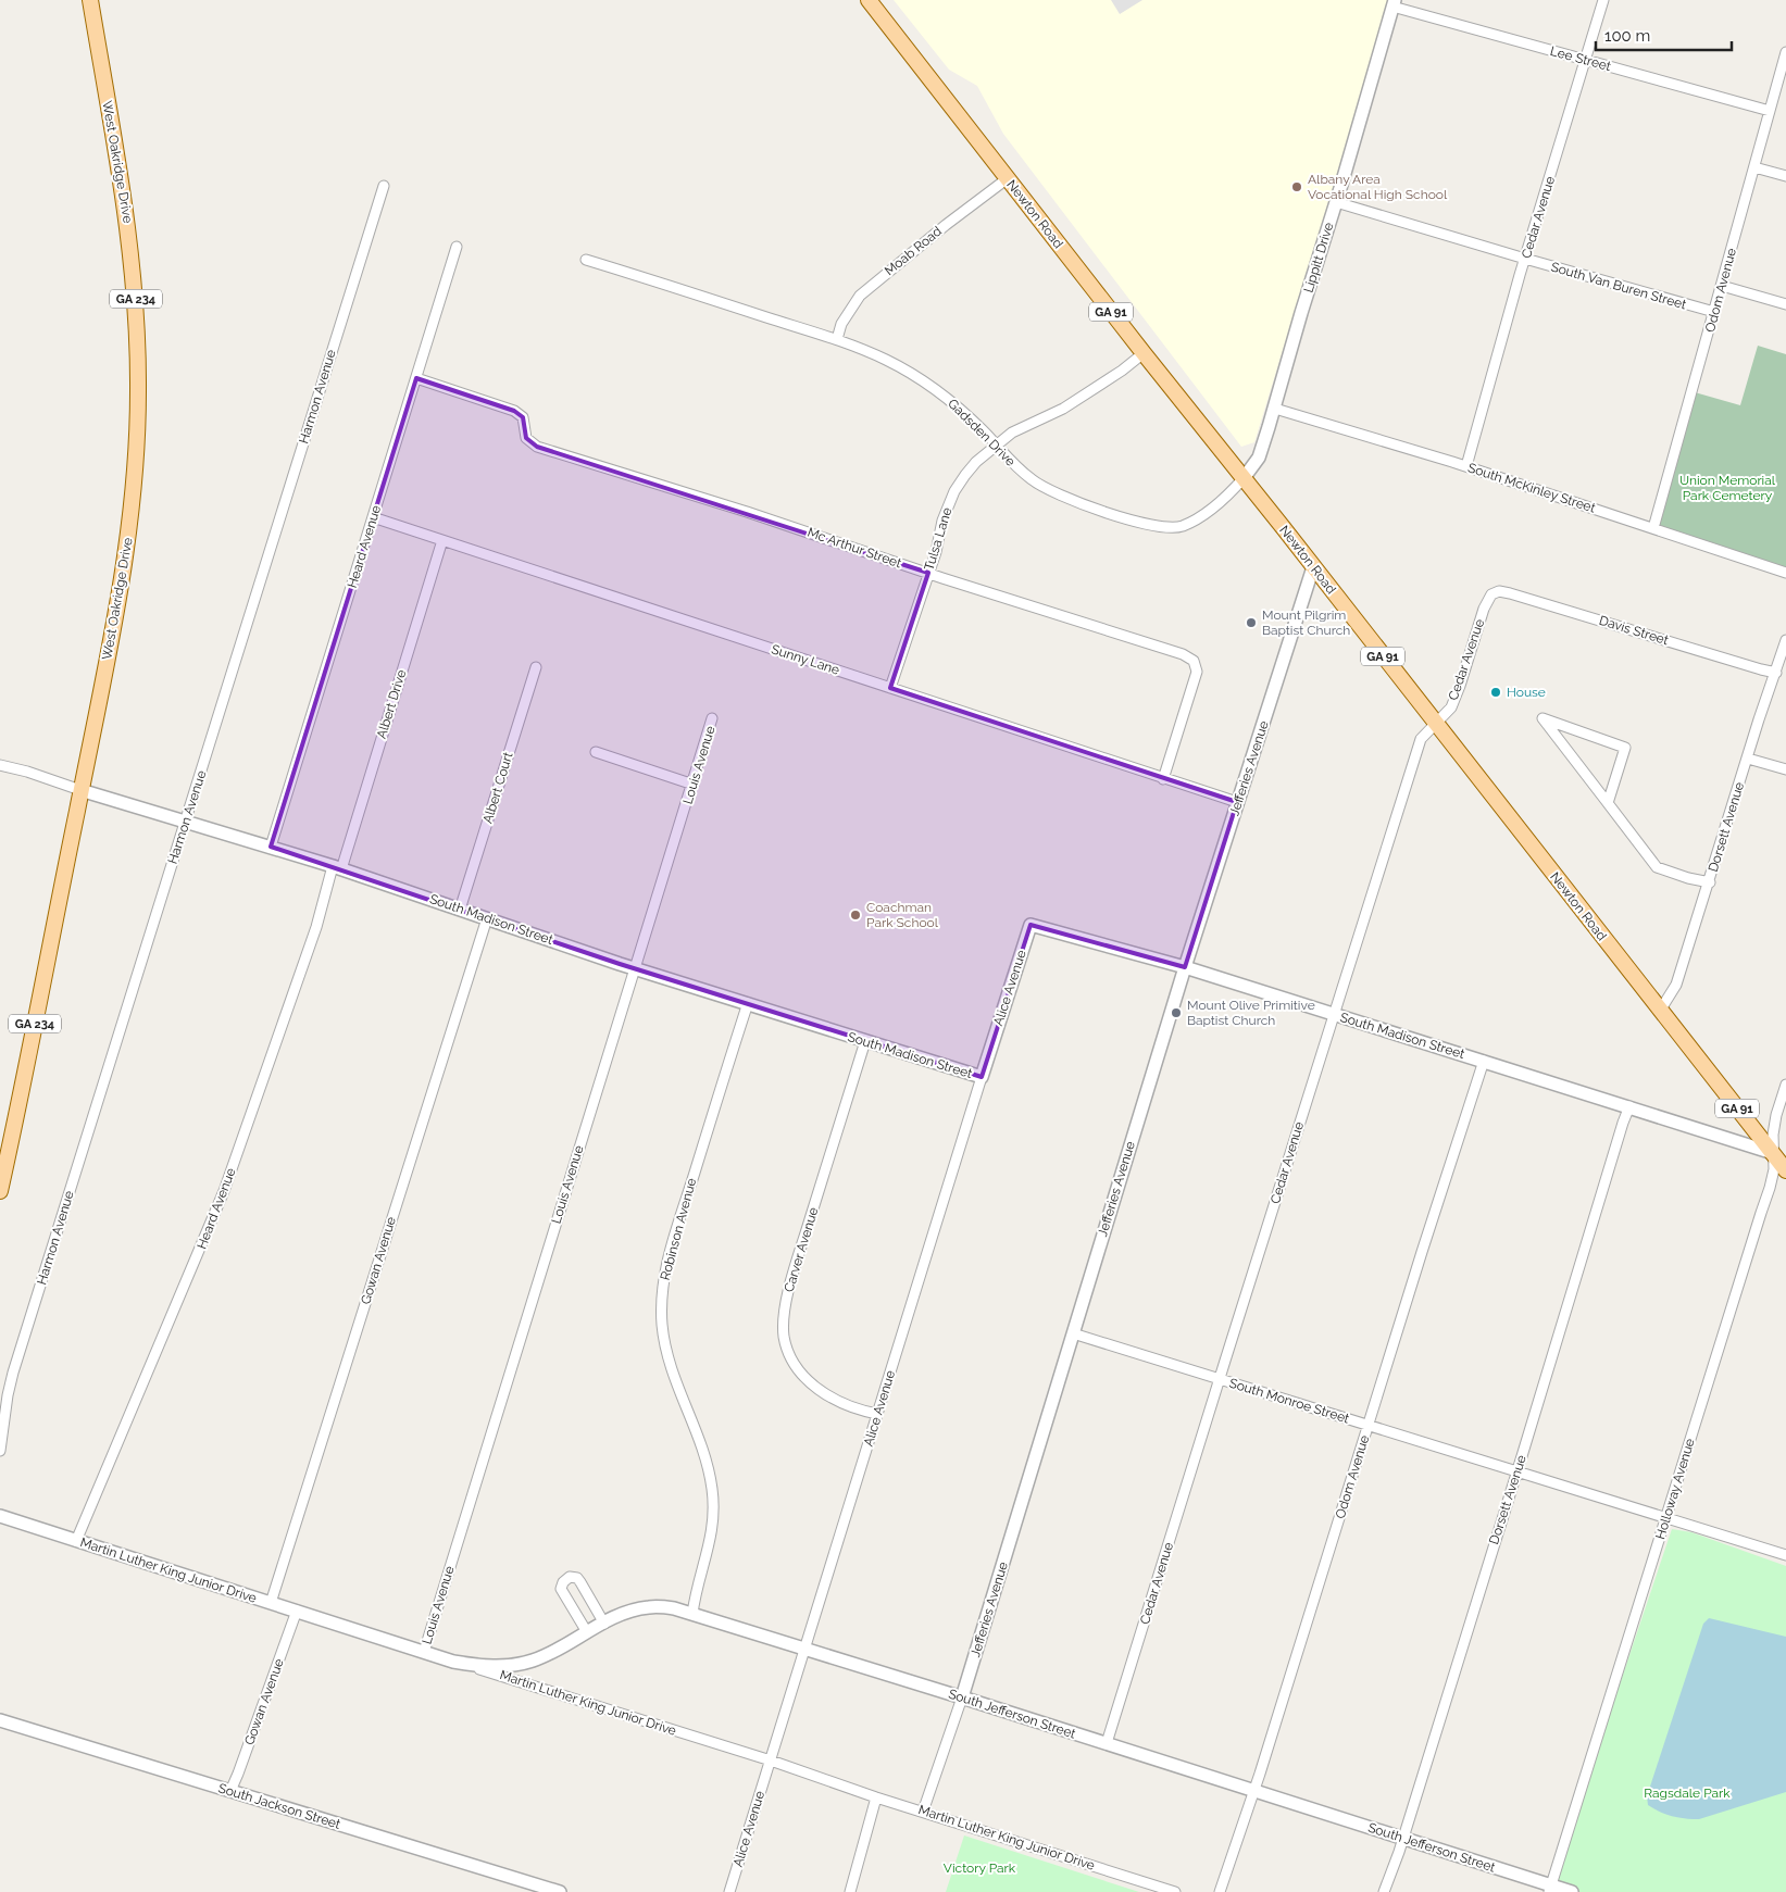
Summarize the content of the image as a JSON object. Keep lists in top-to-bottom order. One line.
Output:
{"streets":{"main road":["West Oakridge Drive","Newton Road","GA 234","GA 91"],"street":["Lee Street","Cedar Avenue","Moab Road","Lippitt Drive","South Van Buren Street","Odom Avenue","Harmon Avenue","Gadsden Drive","South McKinley Street","Tulsa Lane","Heard Avenue","Mc Arthur Street","Davis Street","Sunny Lane","Albert Drive","Louis Avenue","Jefferies Avenue","Albert Court","Dorsett Avenue","South Madison Street","Alice Avenue","Robinson Avenue","Carver Avenue","Gowan Avenue","South Monroe Street","Holloway Avenue","Martin Luther King Junior Drive","South Jefferson Street","South Jackson Street"]},"crossings":[["Lee Street","Cedar Avenue"],["Lee Street","Lippitt Drive"],["Lee Street","Odom Avenue"],["West Oakridge Drive","South Madison Street"],["Newton Road","Cedar Avenue"],["Newton Road","Moab Road"],["Newton Road","Lippitt Drive"],["Newton Road","Gadsden Drive"],["Newton Road","Tulsa Lane"],["Newton Road","Jefferies Avenue"],["Newton Road","Dorsett Avenue"],["Newton Road","South Madison Street"],["Newton Road","Holloway Avenue"],["Cedar Avenue","South Van Buren Street"],["Cedar Avenue","South McKinley Street"],["Cedar Avenue","Davis Street"],["Cedar Avenue","South Madison Street"],["Cedar Avenue","South Monroe Street"],["Cedar Avenue","South Jefferson Street"],["Moab Road","Gadsden Drive"],["Lippitt Drive","South Van Buren Street"],["Lippitt Drive","Gadsden Drive"],["Lippitt Drive","South McKinley Street"],["South Van Buren Street","Odom Avenue"],["Odom Avenue","South McKinley Street"],["Odom Avenue","South Madison Street"],["Odom Avenue","South Monroe Street"],["Odom Avenue","South Jefferson Street"],["Harmon Avenue","South Madison Street"],["Gadsden Drive","Tulsa Lane"],["Tulsa Lane","Mc Arthur Street"],["Tulsa Lane","Sunny Lane"],["Heard Avenue","Mc Arthur Street"],["Heard Avenue","Sunny Lane"],["Heard Avenue","Albert Drive"],["Heard Avenue","South Madison Street"],["Heard Avenue","Martin Luther King Junior Drive"],["Mc Arthur Street","Sunny Lane"],["Davis Street","Dorsett Avenue"],["Sunny Lane","Albert Drive"],["Sunny Lane","Jefferies Avenue"],["Albert Drive","South Madison Street"],["Louis Avenue","South Madison Street"],["Louis Avenue","Martin Luther King Junior Drive"],["Jefferies Avenue","South Madison Street"],["Jefferies Avenue","South Monroe Street"],["Jefferies Avenue","Martin Luther King Junior Drive"],["Jefferies Avenue","South Jefferson Street"],["Albert Court","South Madison Street"],["Dorsett Avenue","South Madison Street"],["Dorsett Avenue","South Monroe Street"],["Dorsett Avenue","South Jefferson Street"],["South Madison Street","Alice Avenue"],["South Madison Street","Robinson Avenue"],["South Madison Street","Carver Avenue"],["South Madison Street","Gowan Avenue"],["South Madison Street","Holloway Avenue"],["Alice Avenue","Carver Avenue"],["Alice Avenue","Martin Luther King Junior Drive"],["Alice Avenue","South Jefferson Street"],["Robinson Avenue","South Jefferson Street"],["Gowan Avenue","Martin Luther King Junior Drive"],["Gowan Avenue","South Jackson Street"],["South Monroe Street","Holloway Avenue"],["Holloway Avenue","South Jefferson Street"],["Martin Luther King Junior Drive","South Jefferson Street"]],"parks":["Union Memorial Park Cemetery","Ragsdale Park","Victory Park"],"places":["Albany Area Vocational High School","Mount Pilgrim Baptist Church","House","Coachman Park School","Mount Olive Primitive Baptist Church"],"scale_bar":"100 m"}
